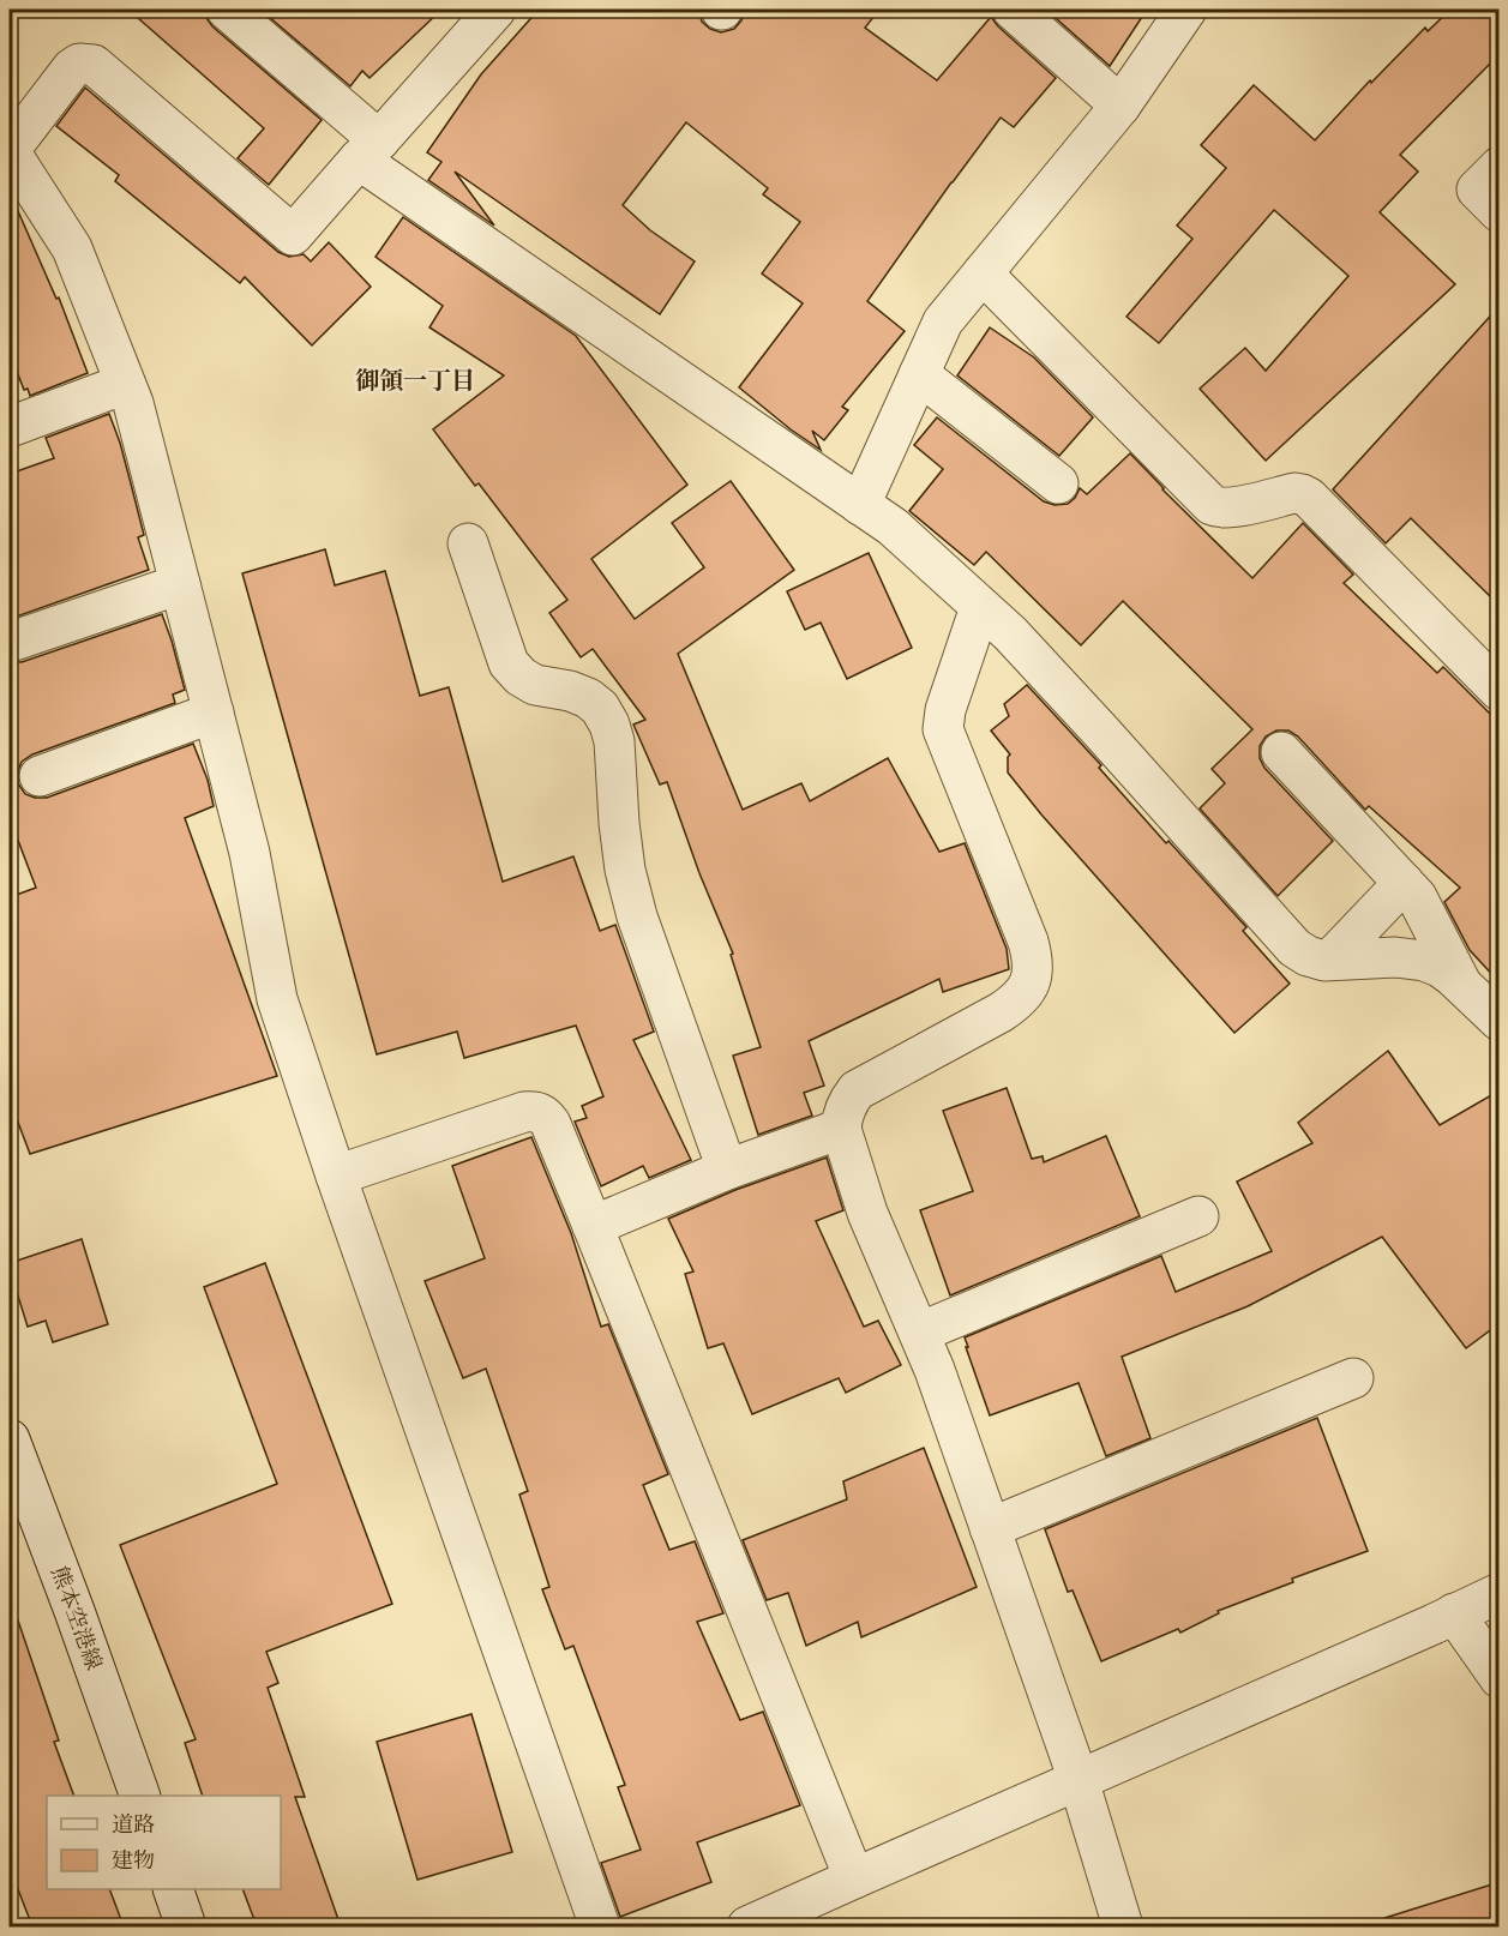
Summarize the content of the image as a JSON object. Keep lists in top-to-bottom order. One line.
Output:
{"streets":{"street":["熊本空港線"]},"districts":["御領一丁目"],"legend":["道路","建物"]}
